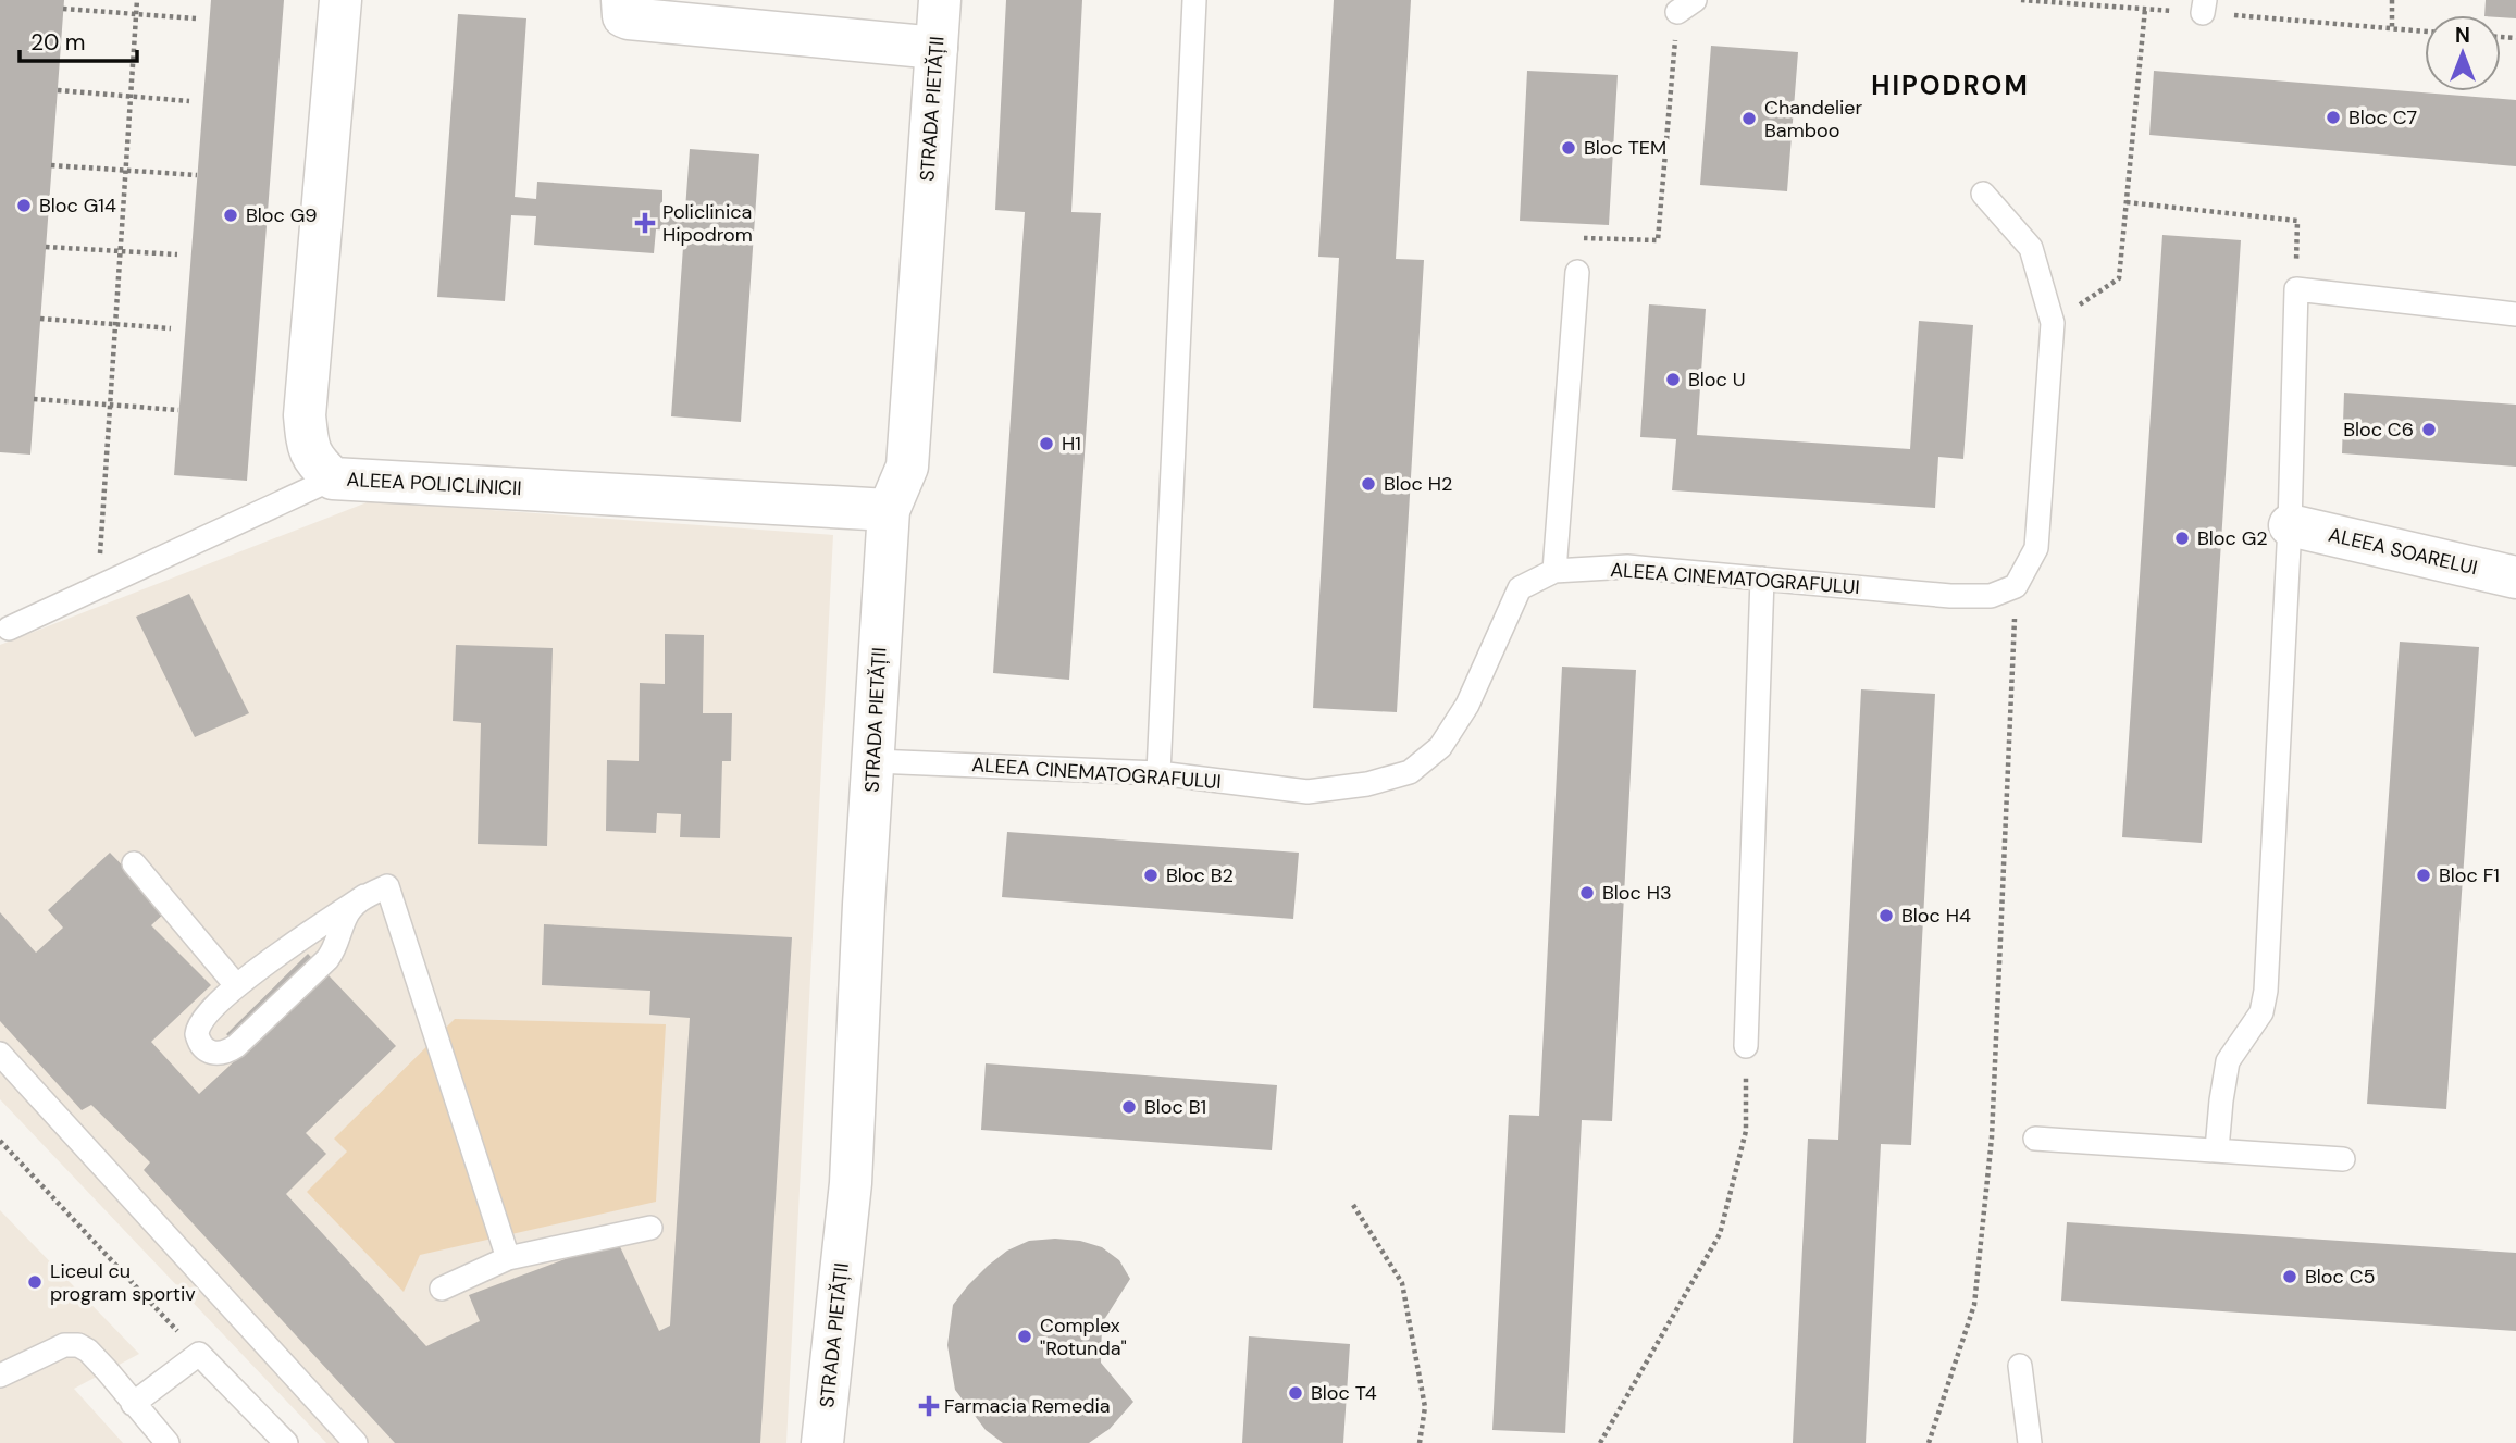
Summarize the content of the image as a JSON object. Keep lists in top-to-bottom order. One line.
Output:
{"streets":{"street":["STRADA PIETĂȚII","ALEEA POLICLINICII","ALEEA SOARELUI"],"lane":["ALEEA CINEMATOGRAFULUI"]},"crossings":[["STRADA PIETĂȚII","ALEEA POLICLINICII"],["STRADA PIETĂȚII","ALEEA CINEMATOGRAFULUI"]],"districts":["HIPODROM"],"places":{"other":["Bloc C7","Chandelier Bamboo","Bloc TEM","Bloc G14","Bloc G9","Bloc U","Bloc C6","H1","Bloc H2","Bloc G2","Bloc B2","Bloc F1","Bloc H3","Bloc H4","Bloc B1","Bloc C5","Liceul cu program sportiv","Complex \"Rotunda\"","Bloc T4"],"health":["Policlinica Hipodrom","Farmacia Remedia"]},"scale_bar":"20 m","north":"top"}
